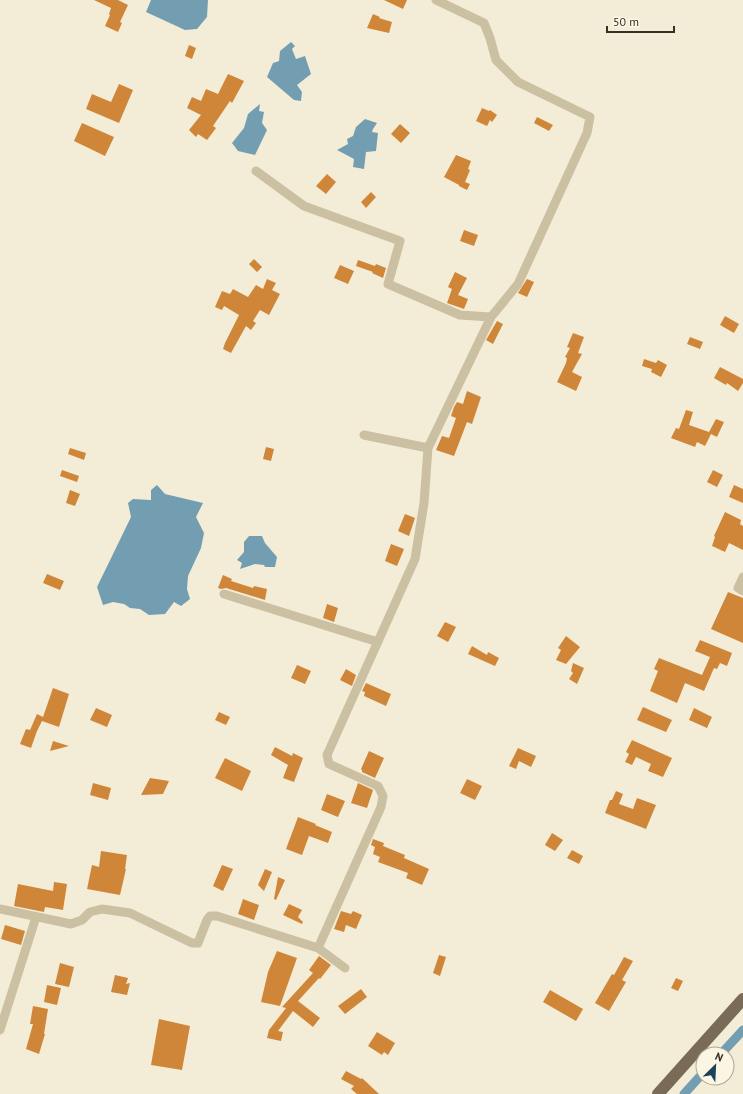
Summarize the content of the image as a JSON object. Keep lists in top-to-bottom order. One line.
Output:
{"scale_bar":"50 m","north":"top right"}
